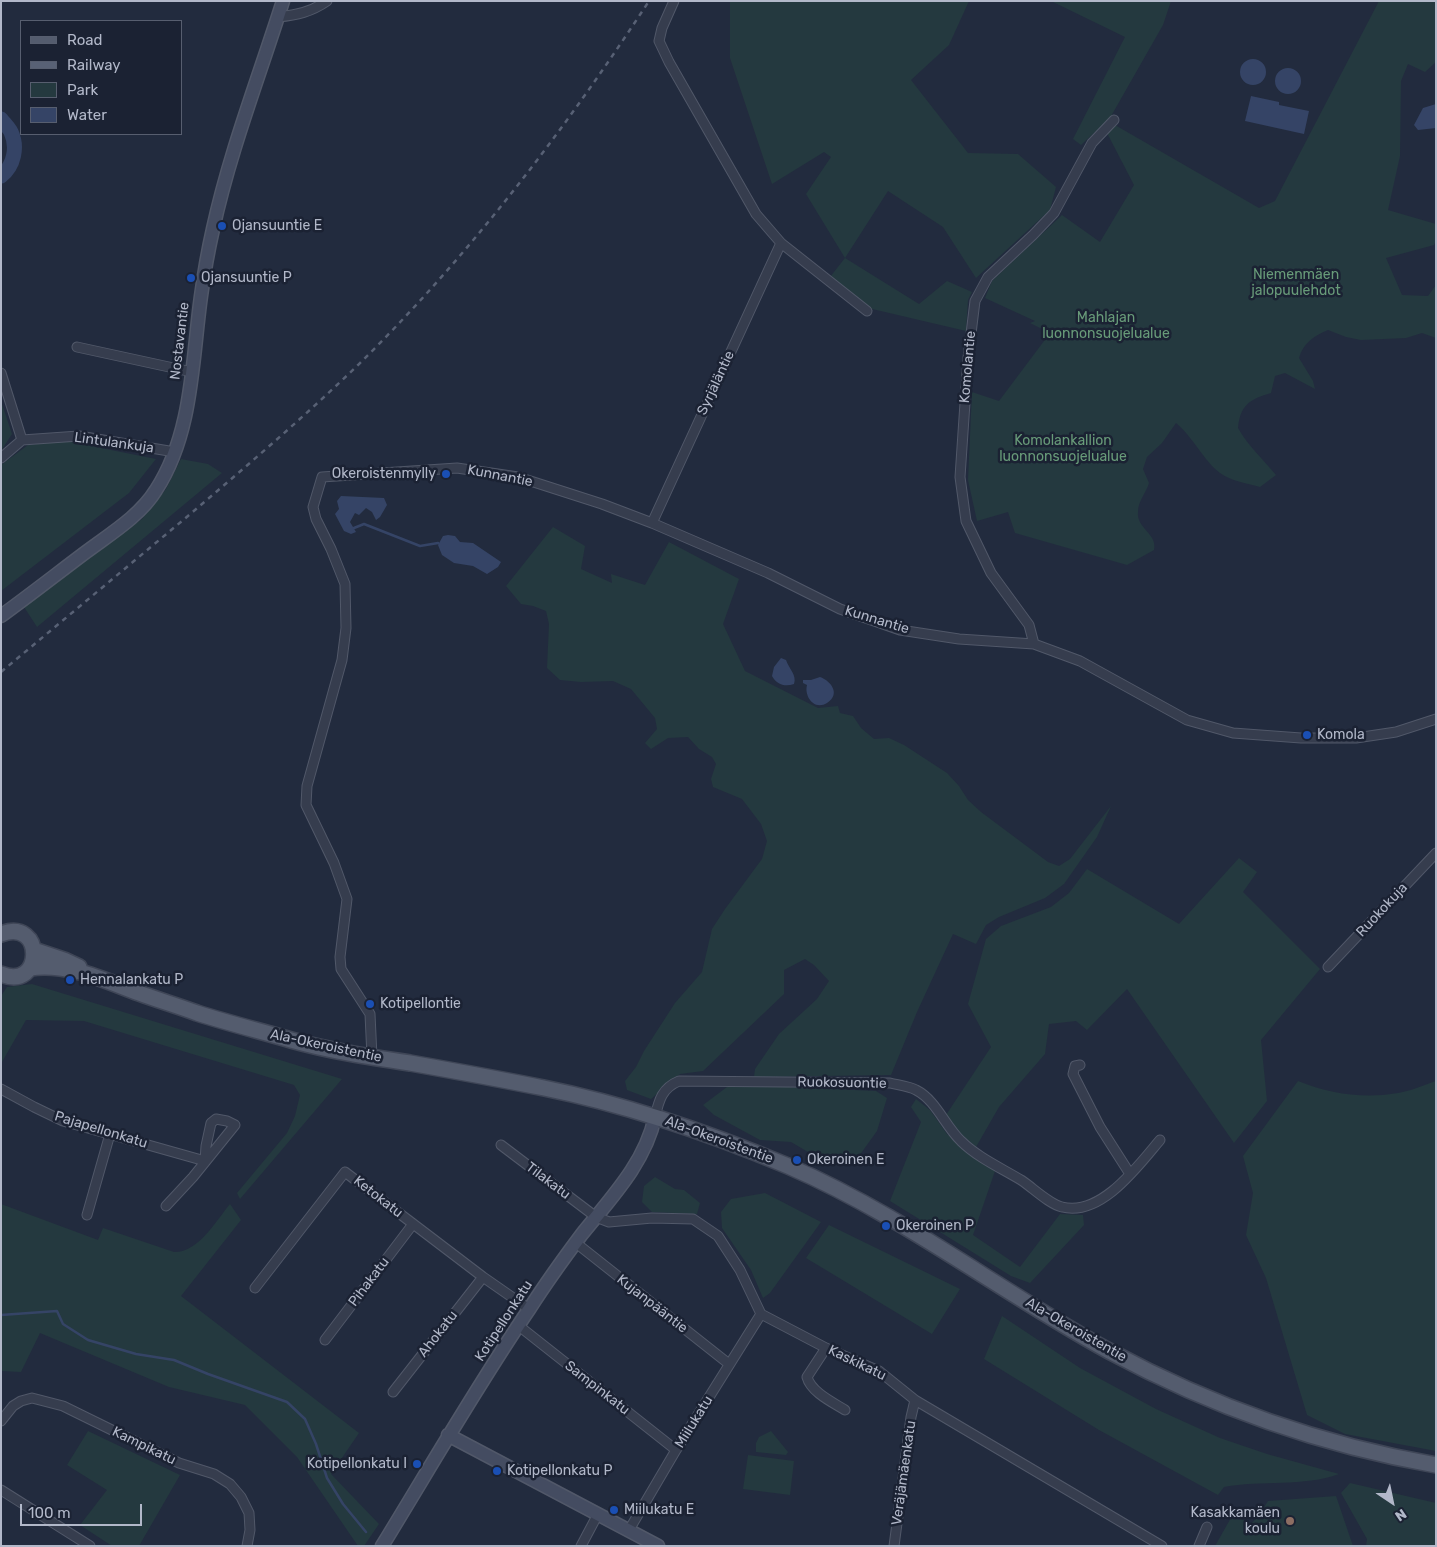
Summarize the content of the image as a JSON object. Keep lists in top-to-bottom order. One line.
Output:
{"streets":{"main road":["Ala-Okeroistentie"],"street":["Nostavantie","Komolantie","Syrjäläntie","Lintulankuja","Kunnantie","Ruokokuja","Ruokosuontie","Pajapellonkatu","Tilakatu","Ketokatu","Pihakatu","Kujanpääntie","Kotipellonkatu","Ahokatu","Kaskikatu","Sampinkatu","Miilukatu","Kampikatu","Veräjämäenkatu"]},"crossings":[["Nostavantie","Lintulankuja"],["Komolantie","Kunnantie"],["Syrjäläntie","Kunnantie"],["Kunnantie","Ala-Okeroistentie"],["Ala-Okeroistentie","Ruokosuontie"],["Ala-Okeroistentie","Kotipellonkatu"],["Ruokosuontie","Kotipellonkatu"],["Tilakatu","Kotipellonkatu"],["Ketokatu","Pihakatu"],["Ketokatu","Kotipellonkatu"],["Ketokatu","Ahokatu"],["Kujanpääntie","Kotipellonkatu"],["Kujanpääntie","Miilukatu"],["Kotipellonkatu","Sampinkatu"],["Kaskikatu","Miilukatu"],["Kaskikatu","Veräjämäenkatu"],["Sampinkatu","Miilukatu"]],"parks":["Niemenmäen jalopuulehdot","Mahlajan luonnonsuojelualue","Komolankallion luonnonsuojelualue"],"places":["Ojansuuntie E","Ojansuuntie P","Okeroistenmylly","Komola","Hennalankatu P","Kotipellontie","Okeroinen E","Okeroinen P","Kotipellonkatu I","Kotipellonkatu P","Miilukatu E","Kasakkamäen koulu"],"legend":["Road","Railway","Park","Water"],"scale_bar":"100 m","north":"bottom right"}
